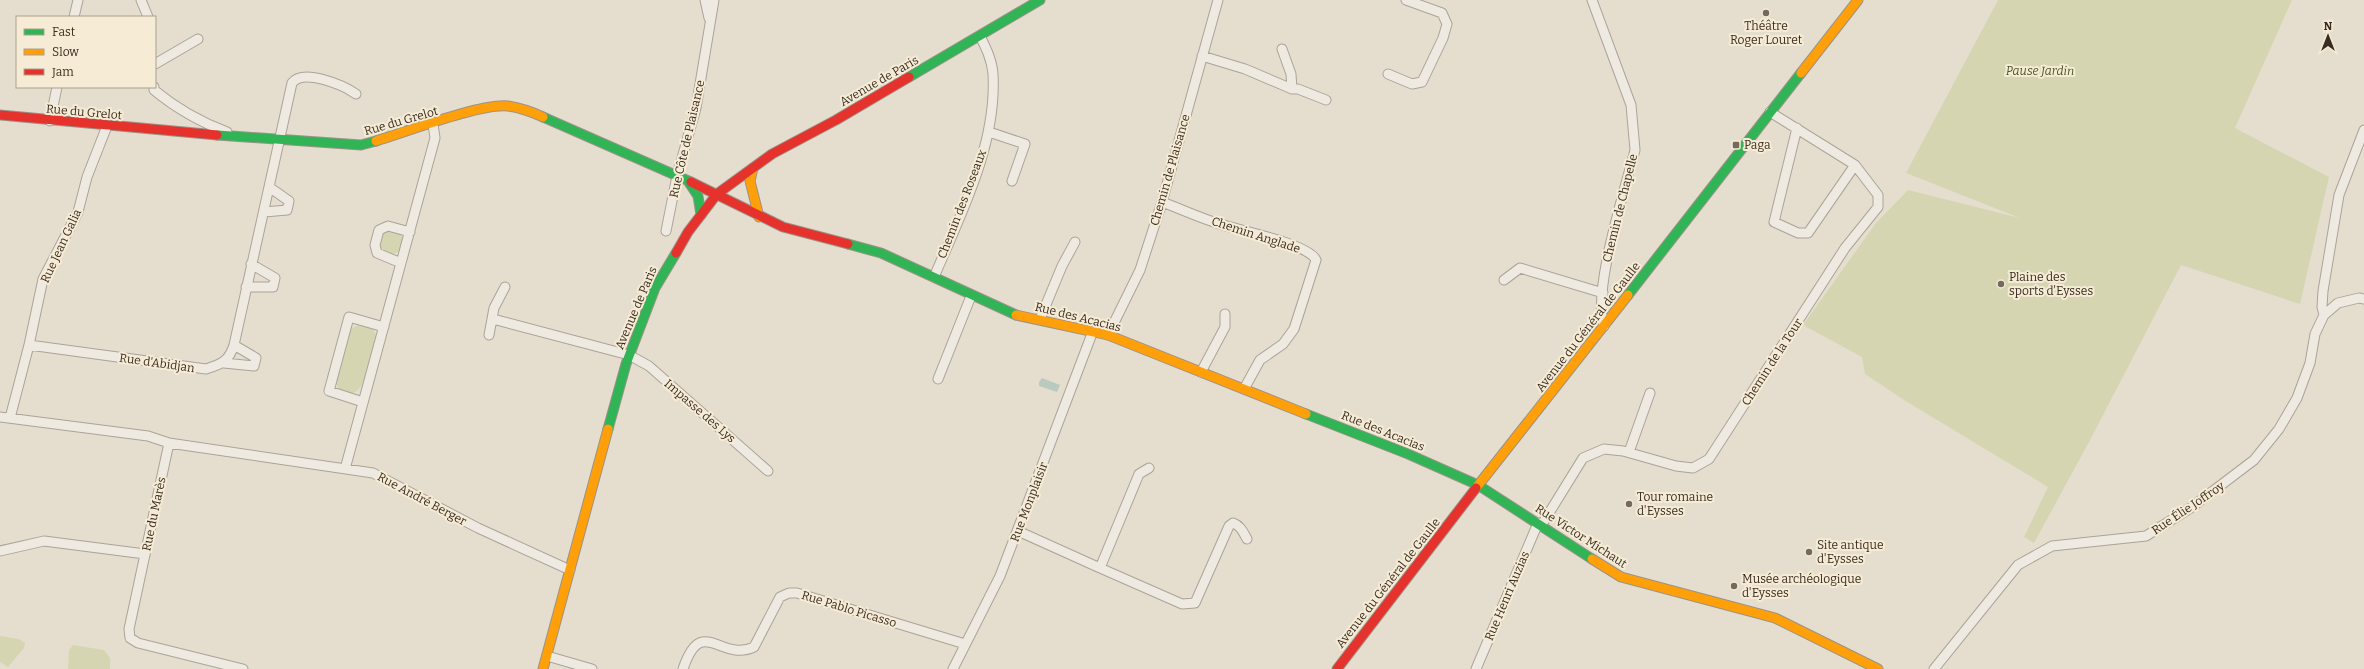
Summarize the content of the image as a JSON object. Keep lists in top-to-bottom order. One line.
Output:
{"streets":{"street":["Avenue de Paris","Rue du Grelot","Rue Côte de Plaisance","Chemin de Plaisance","Chemin des Roseaux","Chemin de Chapelle","Chemin Anglade","Rue Jean Galia","Rue des Acacias","Avenue du Général de Gaulle","Chemin de la Tour","Rue d'Abidjan","Impasse des Lys","Rue André Berger","Rue Monplaisir","Rue Élie Joffroy","Rue du Marès","Rue Victor Michaut","Rue Henri Auzias","Rue Pablo Picasso"]},"crossings":[["Avenue de Paris","Rue du Grelot"],["Avenue de Paris","Chemin des Roseaux"],["Avenue de Paris","Rue des Acacias"],["Avenue de Paris","Impasse des Lys"],["Avenue de Paris","Rue André Berger"],["Rue du Grelot","Rue Côte de Plaisance"],["Rue du Grelot","Rue Jean Galia"],["Rue du Grelot","Rue des Acacias"],["Chemin de Plaisance","Chemin Anglade"],["Chemin de Plaisance","Rue des Acacias"],["Chemin des Roseaux","Rue des Acacias"],["Chemin de Chapelle","Avenue du Général de Gaulle"],["Chemin Anglade","Rue des Acacias"],["Rue Jean Galia","Rue d'Abidjan"],["Rue des Acacias","Avenue du Général de Gaulle"],["Rue des Acacias","Rue Monplaisir"],["Rue des Acacias","Rue Victor Michaut"],["Avenue du Général de Gaulle","Rue Victor Michaut"],["Chemin de la Tour","Rue Victor Michaut"],["Chemin de la Tour","Rue Henri Auzias"],["Rue André Berger","Rue du Marès"],["Rue Monplaisir","Rue Pablo Picasso"],["Rue Victor Michaut","Rue Henri Auzias"]],"parks":["Pause Jardin"],"places":{"other":["Théâtre Roger Louret","Plaine des sports d'Eysses","Tour romaine d'Eysses","Site antique d'Eysses","Musée archéologique d'Eysses"],"transit":["Paga"]},"legend":["Fast","Slow","Jam"],"north":"top"}
